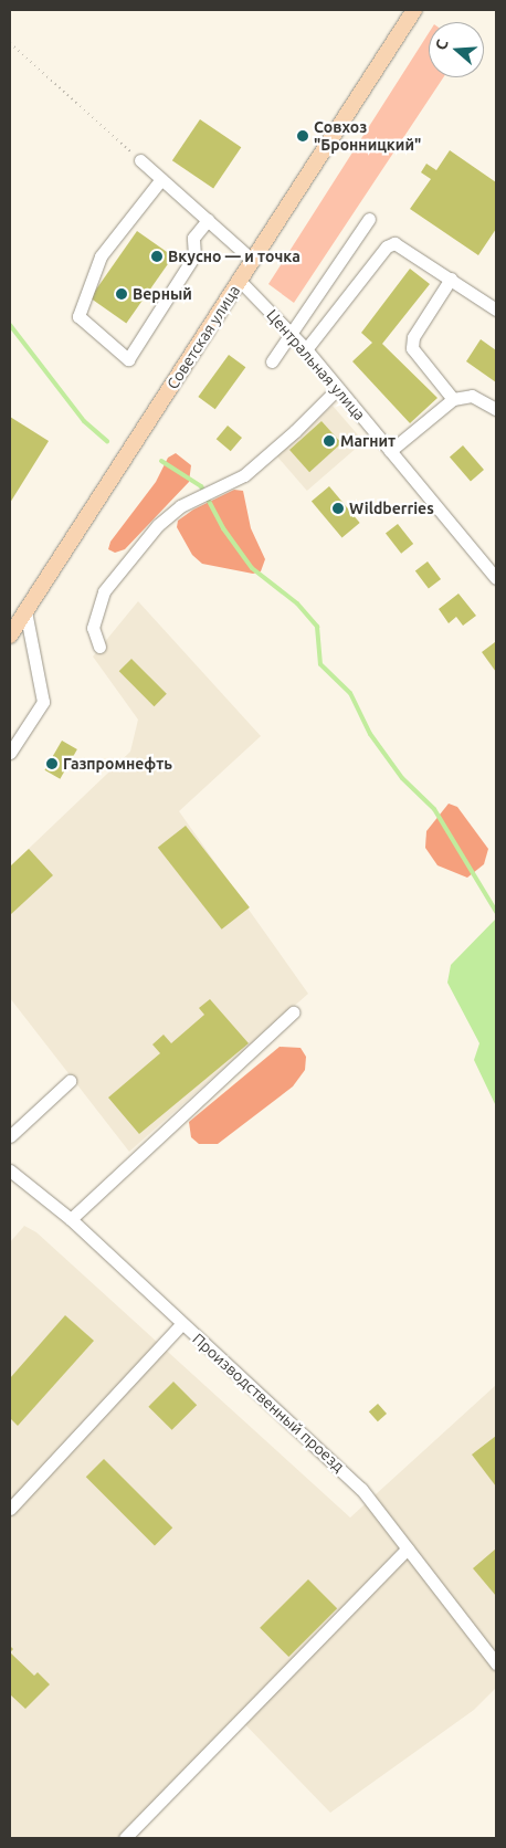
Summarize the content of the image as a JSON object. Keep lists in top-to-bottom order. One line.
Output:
{"streets":{"main road":["Советская улица"],"street":["Центральная улица","Производственный проезд"]},"crossings":[["Советская улица","Центральная улица"]],"places":["Совхоз \"Бронницкий\"","Вкусно — и точка","Верный","Магнит","Wildberries","Газпромнефть"],"north":"left"}
